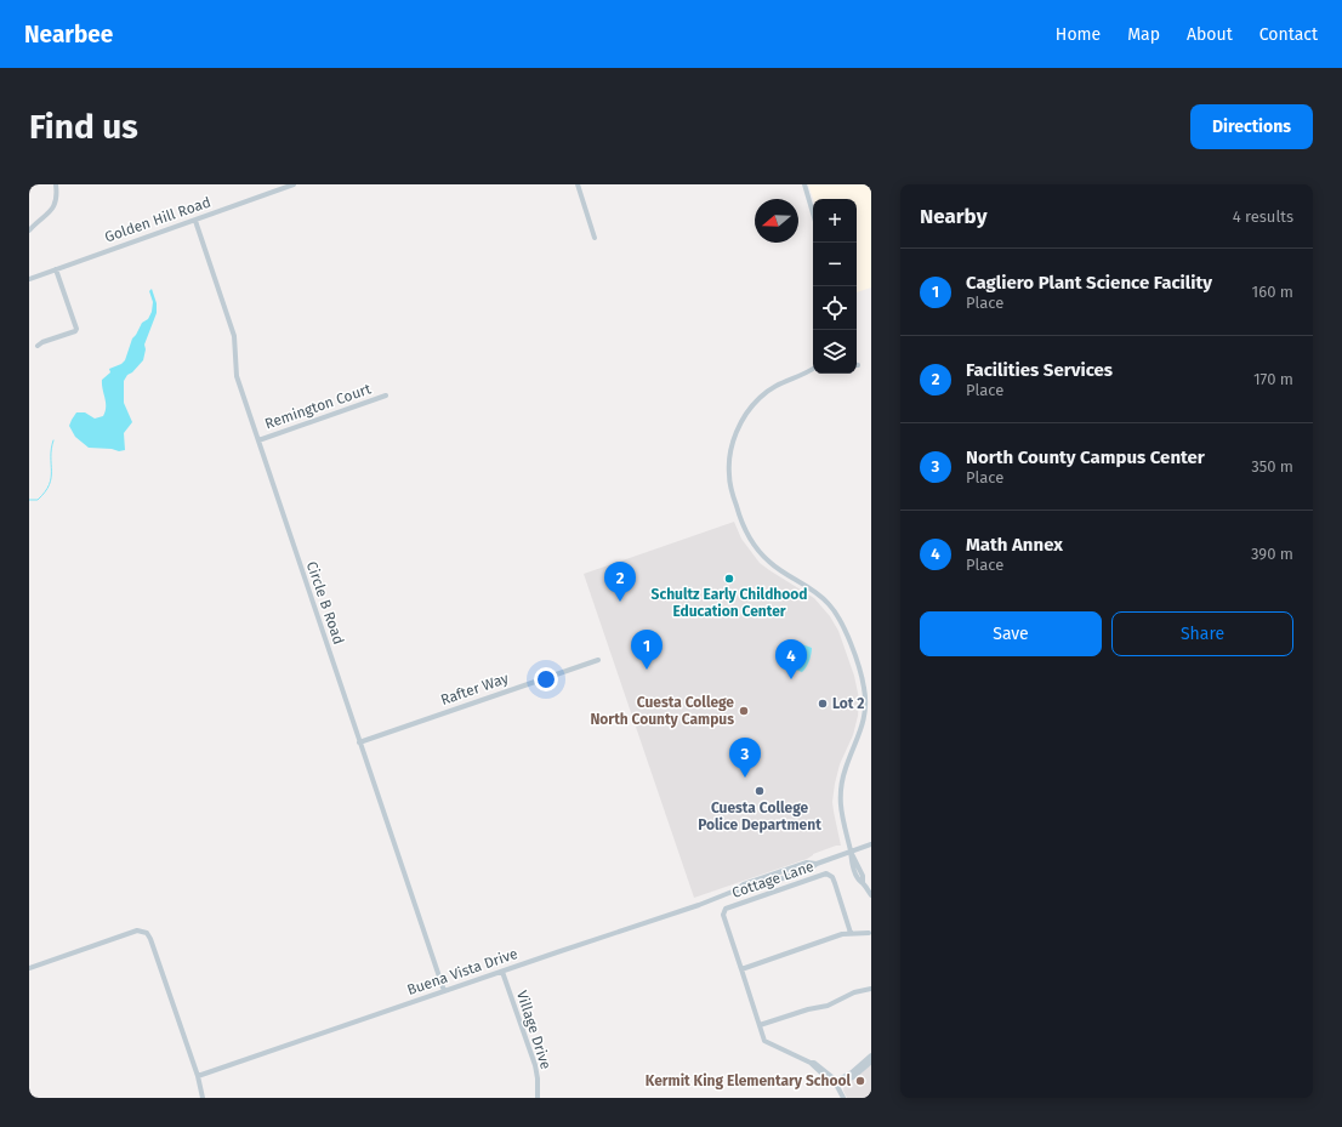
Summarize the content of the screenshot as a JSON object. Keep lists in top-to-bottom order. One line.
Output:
{"streets":{"street":["Golden Hill Road","Remington Court","Circle B Road","Rafter Way","Cottage Lane","Buena Vista Drive","Village Drive"]},"crossings":[["Golden Hill Road","Circle B Road"],["Remington Court","Circle B Road"],["Circle B Road","Rafter Way"],["Circle B Road","Buena Vista Drive"],["Buena Vista Drive","Village Drive"]],"places":["Schultz Early Childhood Education Center","Lot 2","Cuesta College North County Campus","Cuesta College Police Department","Kermit King Elementary School"],"north":"left","page":{"header":"Nearbee","nav":["Home","Map","About","Contact"],"buttons":["Directions",["Save","Share"]],"title":"Find us","heading":["Nearby","4 results"],"map_buttons":["+","−"],"list":[{"mark":"1","name":"Cagliero Plant Science Facility","note":"Place","value":"160 m"},{"mark":"2","name":"Facilities Services","note":"Place","value":"170 m"},{"mark":"3","name":"North County Campus Center","note":"Place","value":"350 m"},{"mark":"4","name":"Math Annex","note":"Place","value":"390 m"}],"pins":["2","1","4","3"]}}
